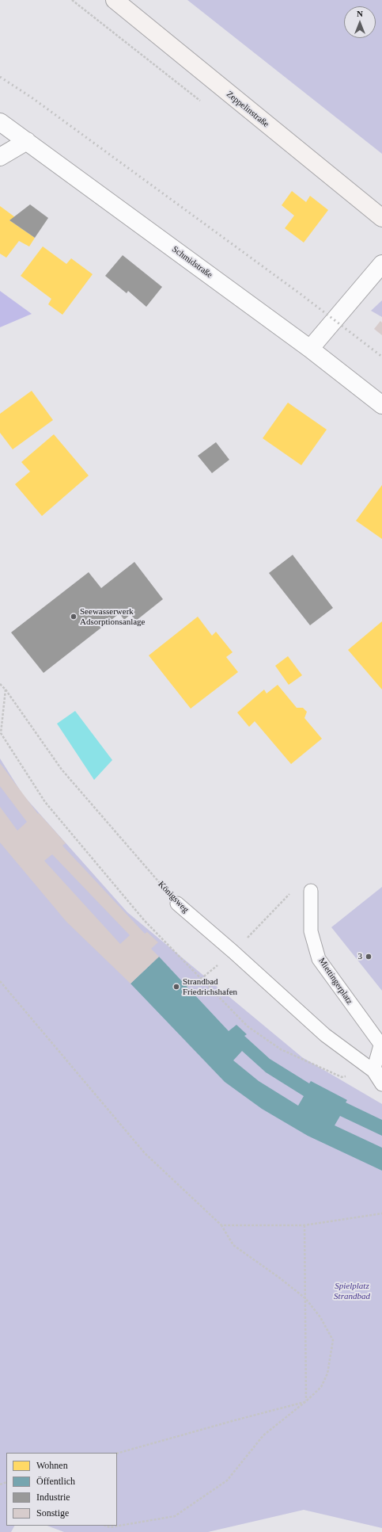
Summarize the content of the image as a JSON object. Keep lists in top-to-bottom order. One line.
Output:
{"streets":{"main road":["Zeppelinstraße"],"street":["Schmidstraße"],"lane":["Königsweg","Miettingerplatz"]},"parks":["Spielplatz Strandbad"],"places":["Seewasserwerk Adsorptionsanlage","3","Strandbad Friedrichshafen"],"legend":["Wohnen","Öffentlich","Industrie","Sonstige"],"north":"top"}
